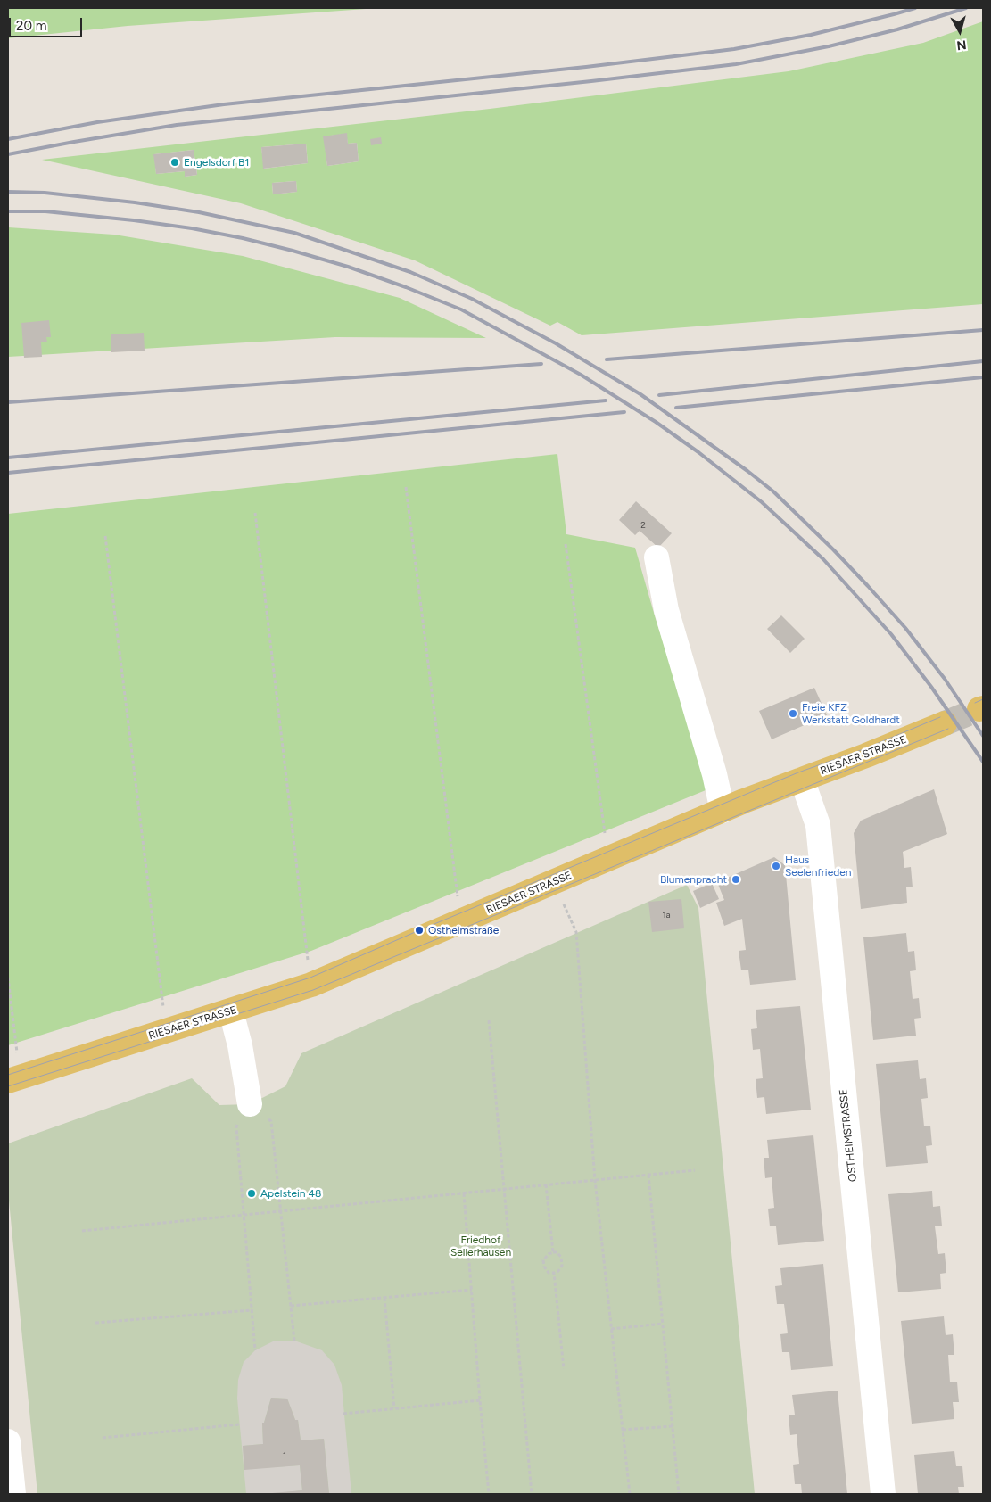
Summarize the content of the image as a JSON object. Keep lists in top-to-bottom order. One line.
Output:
{"streets":{"main road":["RIESAER STRASSE"],"street":["OSTHEIMSTRASSE"]},"crossings":[["RIESAER STRASSE","OSTHEIMSTRASSE"]],"parks":["Friedhof Sellerhausen"],"places":["Engelsdorf B1","Freie KFZ Werkstatt Goldhardt","Haus Seelenfrieden","Blumenpracht","Ostheimstraße","Apelstein 48"],"house_numbers":["2","1a","1"],"scale_bar":"20 m","north":"bottom"}
